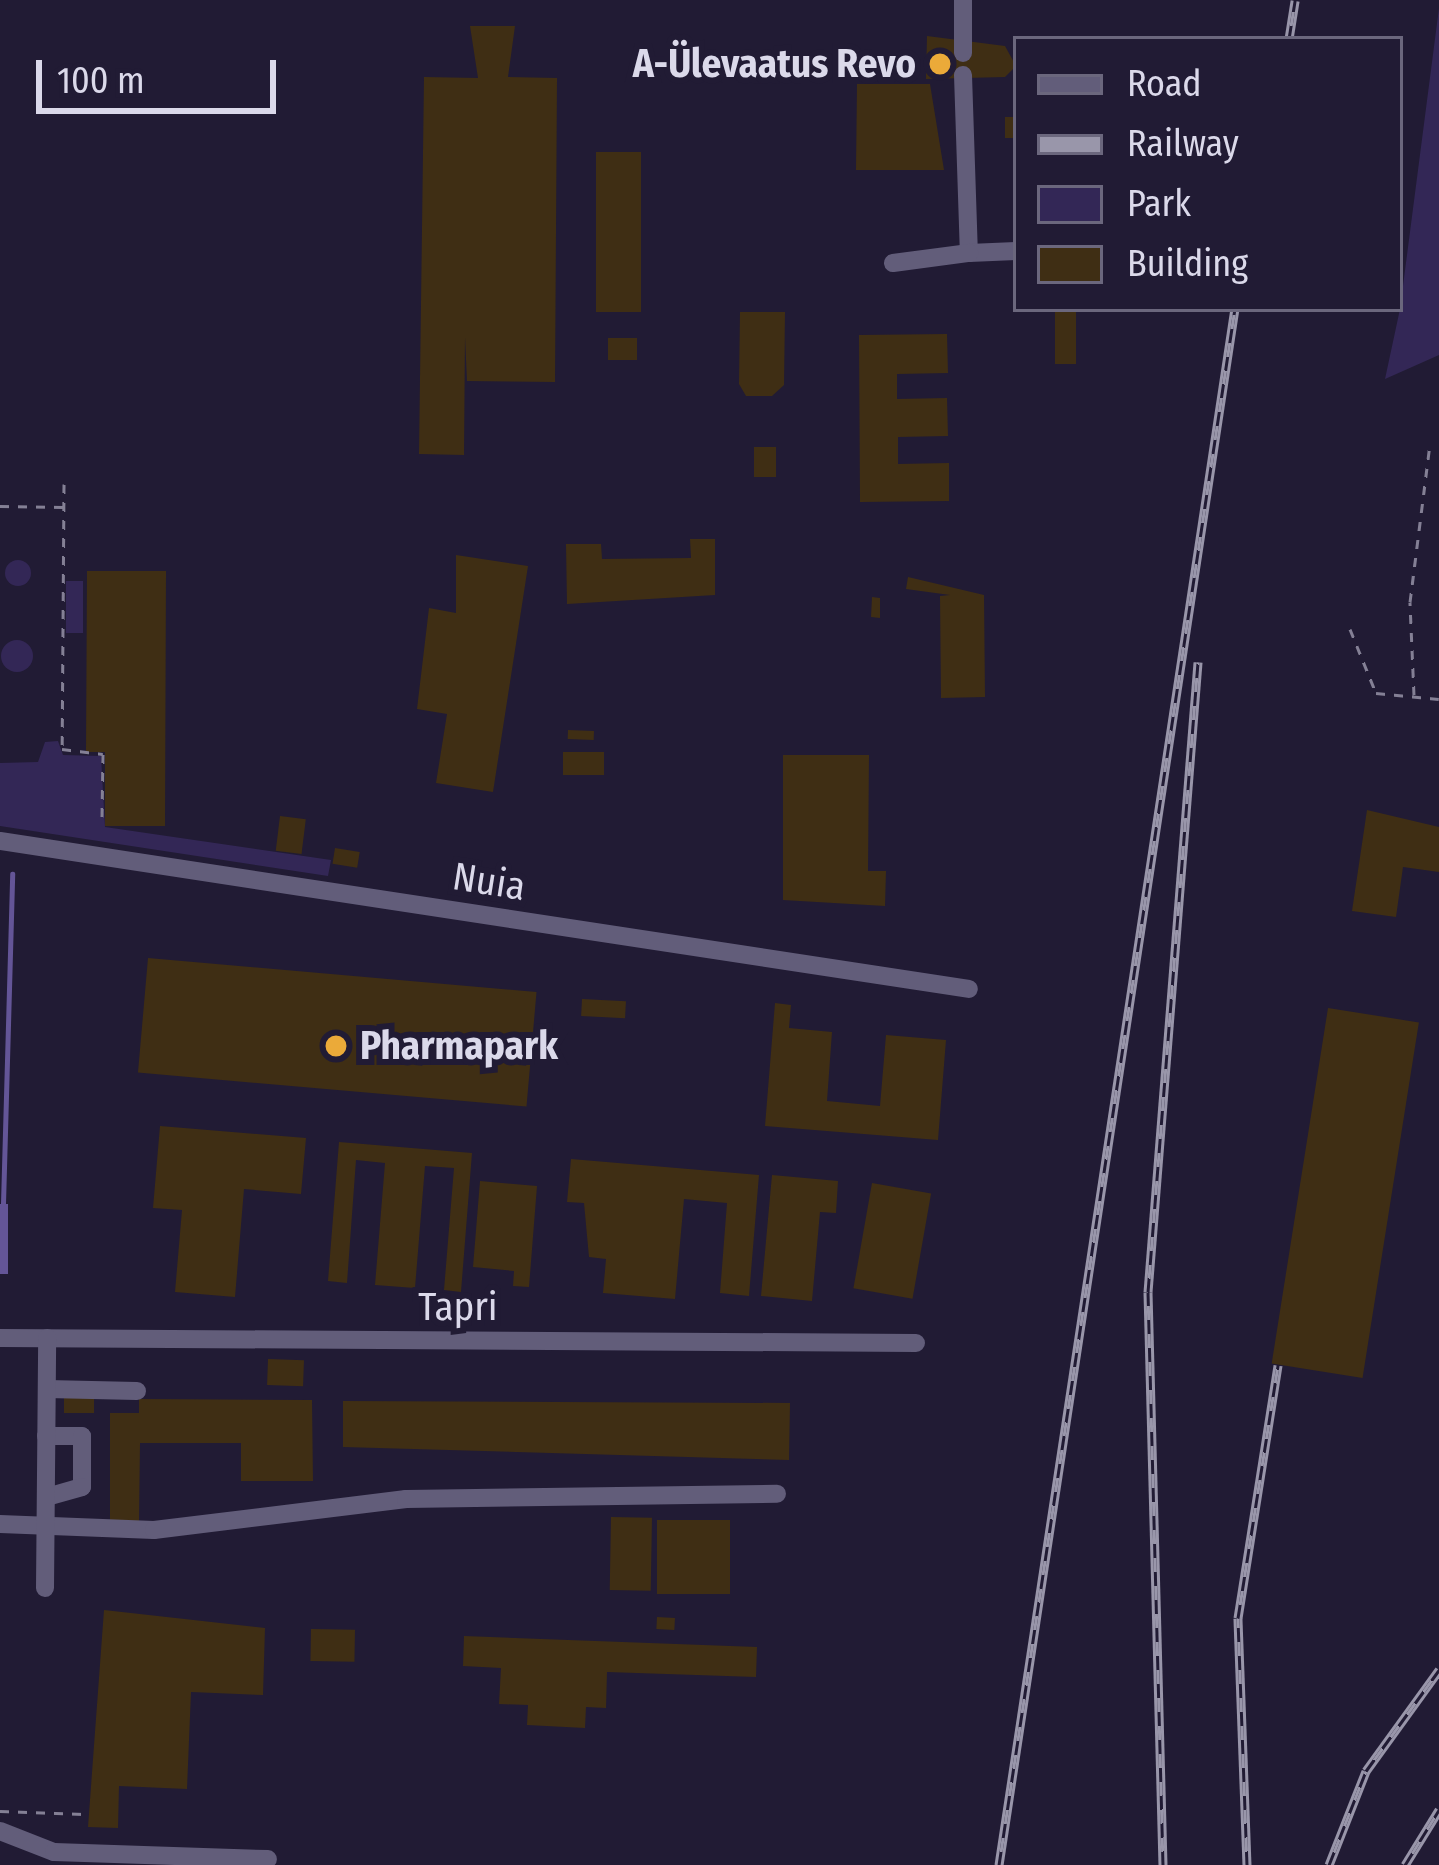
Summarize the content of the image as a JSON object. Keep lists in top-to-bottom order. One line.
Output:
{"streets":{"street":["Nuia","Tapri"]},"places":["A-Ülevaatus Revo","Pharmapark"],"legend":["Road","Railway","Park","Building"],"scale_bar":"100 m"}
